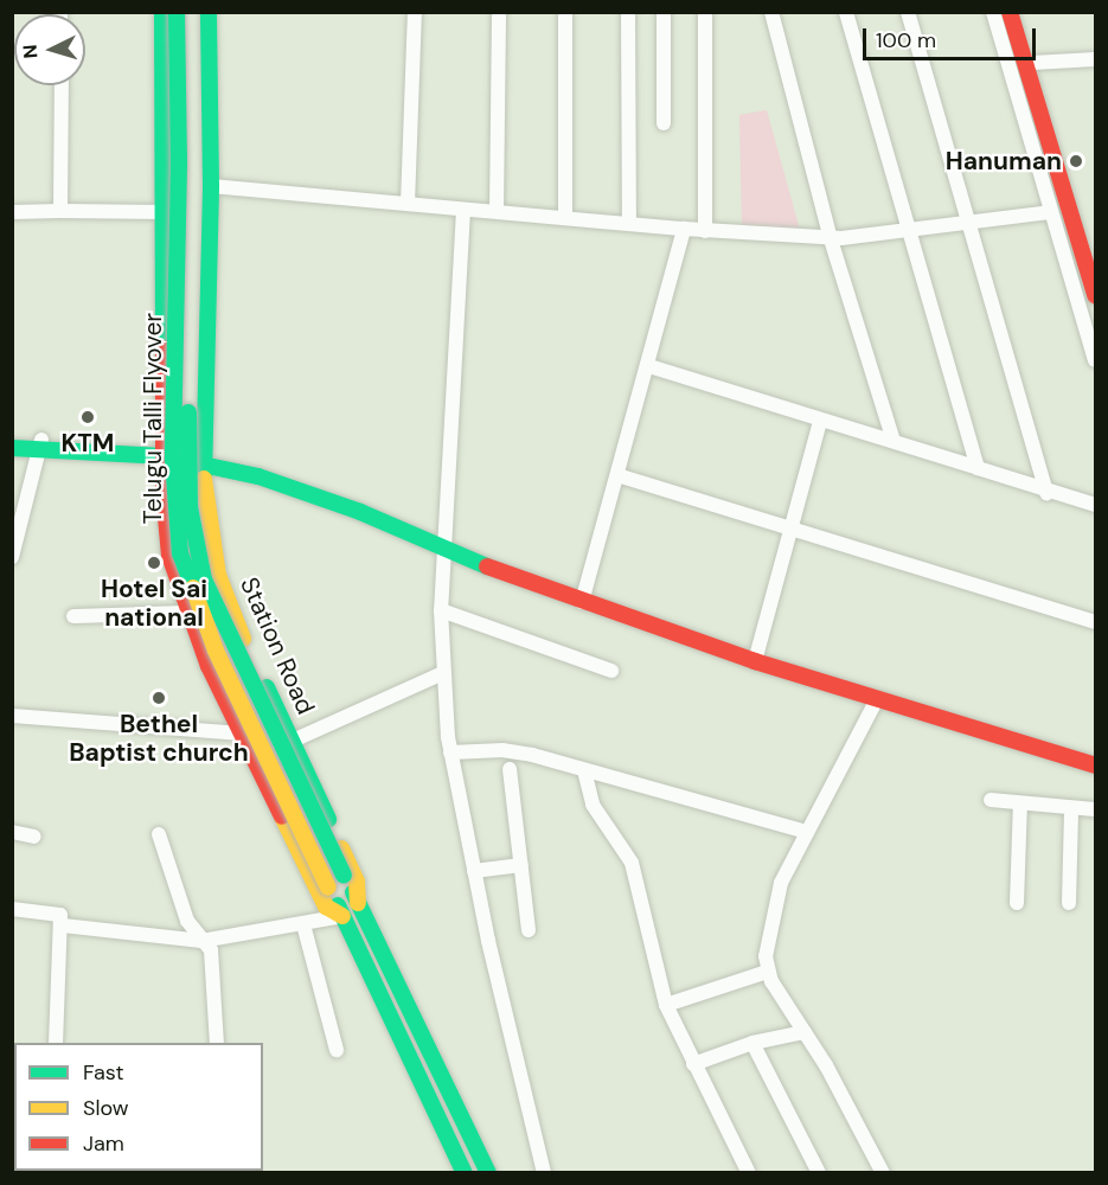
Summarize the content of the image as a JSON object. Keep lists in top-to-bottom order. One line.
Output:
{"streets":{"main road":["Telugu Talli Flyover","Station Road"]},"crossings":[["Telugu Talli Flyover","Station Road"]],"places":["Hanuman","KTM","Hotel Sai national","Bethel Baptist church"],"legend":["Fast","Slow","Jam"],"scale_bar":"100 m","north":"left"}
